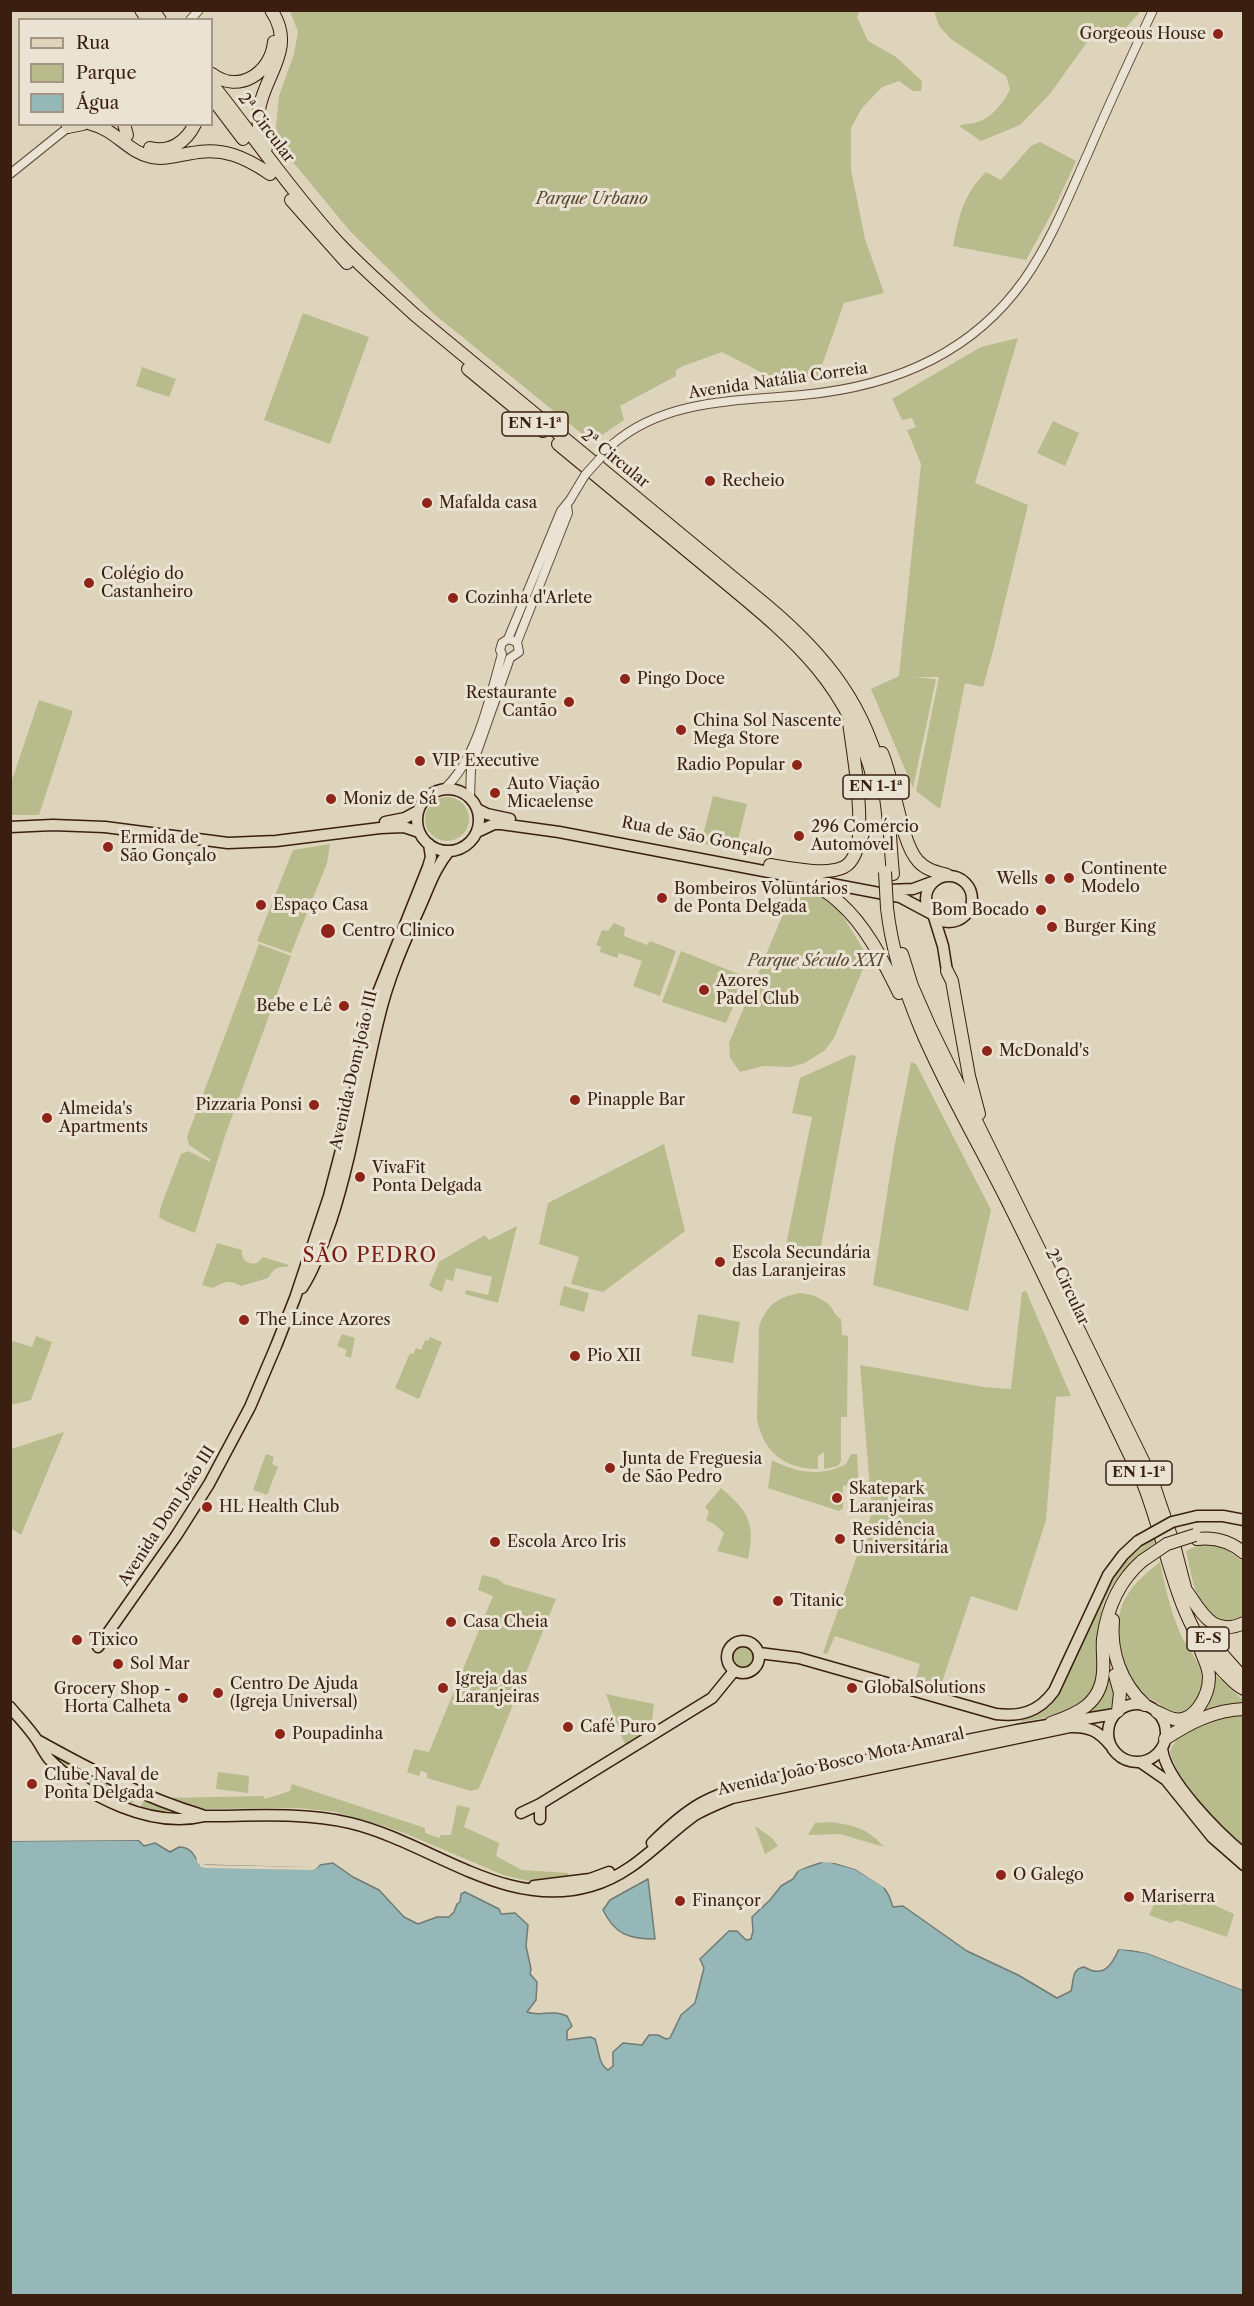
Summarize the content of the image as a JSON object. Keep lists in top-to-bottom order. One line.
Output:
{"streets":{"highway":["2ª Circular","EN 1-1ª","E-S"],"main road":["Rua de São Gonçalo","Avenida Dom João III","Avenida João Bosco Mota Amaral"],"street":["Avenida Natália Correia"]},"crossings":[["2ª Circular","EN 1-1ª"],["2ª Circular","E-S"],["Rua de São Gonçalo","Avenida Dom João III"]],"districts":["SÃO PEDRO"],"parks":["Parque Urbano","Parque Século XXI"],"places":["Gorgeous House","Recheio","Mafalda casa","Colégio do Castanheiro","Cozinha d'Arlete","Pingo Doce","Restaurante Cantão","China Sol Nascente Mega Store","VIP Executive","Radio Popular","Auto Viação Micaelense","Moniz de Sá","296 Comércio Automóvel","Ermida de São Gonçalo","Continente Modelo","Wells","Bombeiros Voluntários de Ponta Delgada","Espaço Casa","Bom Bocado","Burger King","Centro Clinico","Azores Padel Club","Bebe e Lê","McDonald's","Pinapple Bar","Pizzaria Ponsi","Almeida's Apartments","VivaFit Ponta Delgada","Escola Secundária das Laranjeiras","The Lince Azores","Pio XII","Junta de Freguesia de São Pedro","Skatepark Laranjeiras","HL Health Club","Residência Universitária","Escola Arco Iris","Titanic","Casa Cheia","Tixico","Sol Mar","Igreja das Laranjeiras","GlobalSolutions","Centro De Ajuda (Igreja Universal)","Grocery Shop - Horta Calheta","Café Puro","Poupadinha","Clube Naval de Ponta Delgada","O Galego","Mariserra","Finançor"],"legend":["Rua","Parque","Água"]}
